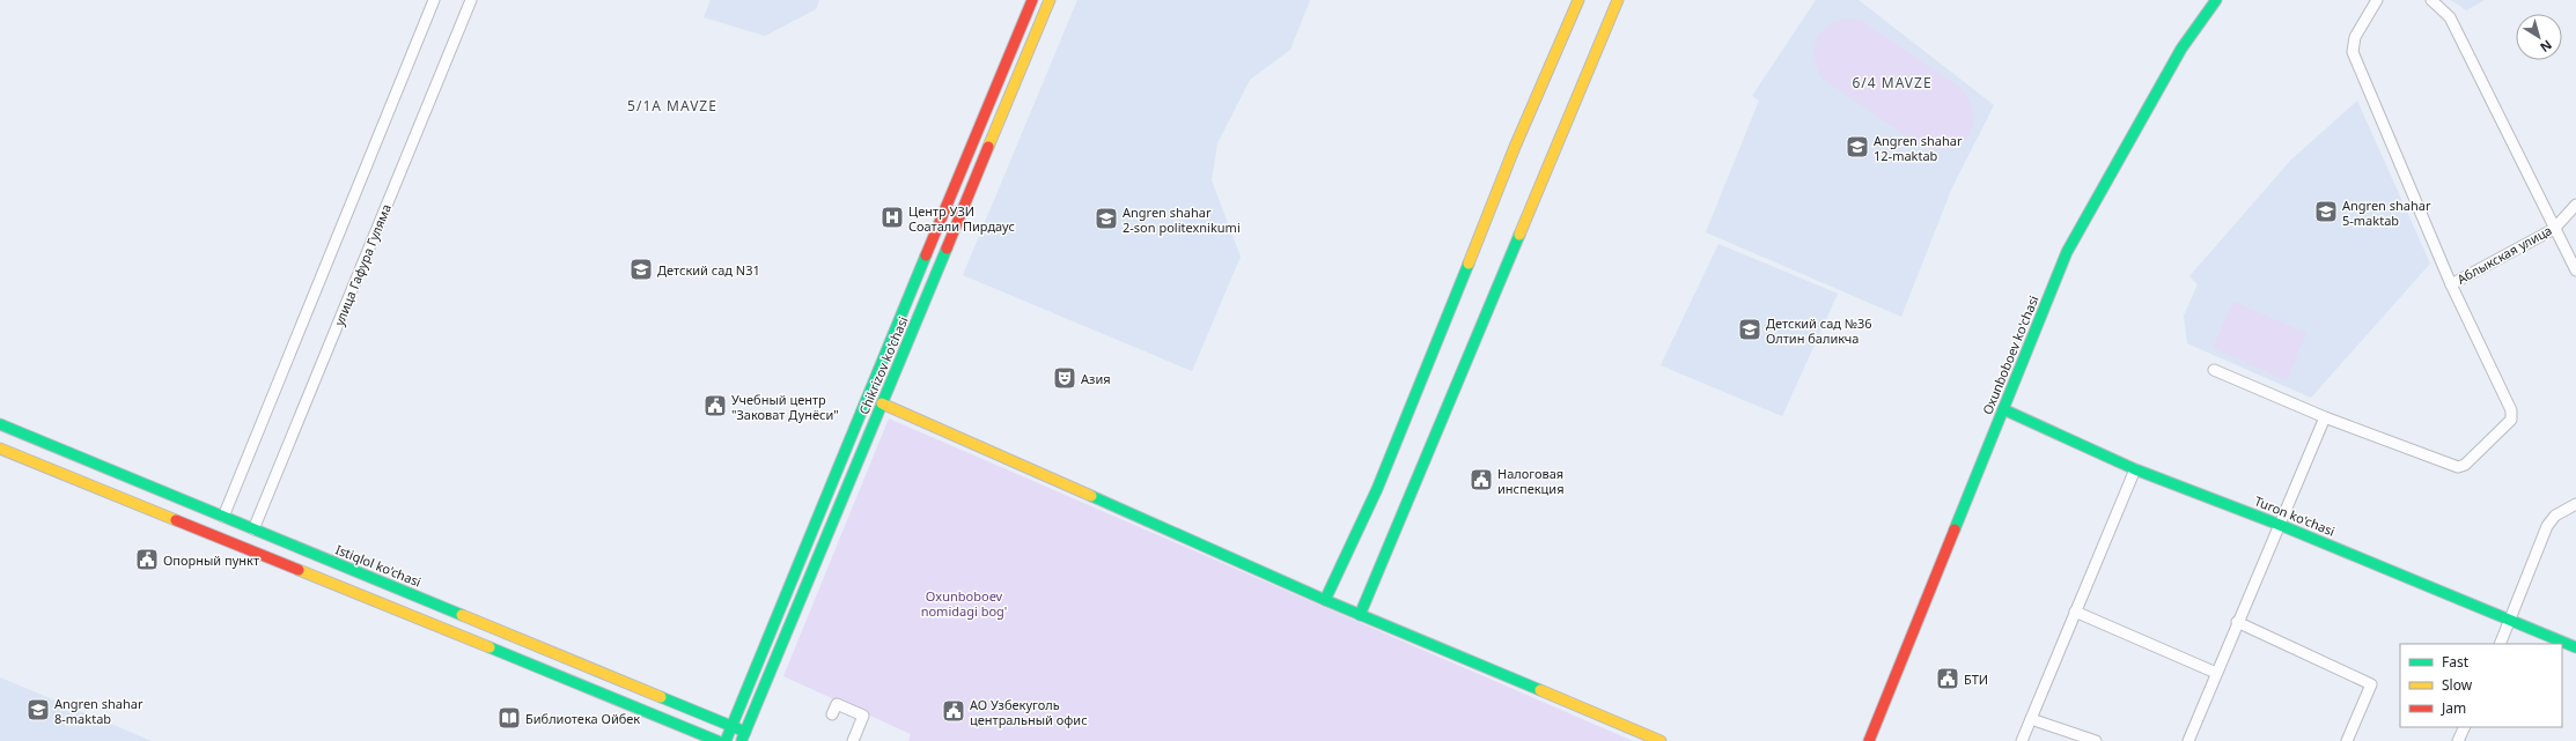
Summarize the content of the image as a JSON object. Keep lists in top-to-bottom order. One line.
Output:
{"streets":{"main road":["Oxunboboev ko'chasi","Chikrizov ko'chasi","Turon ko'chasi","Istiqlol ko'chasi"],"street":["Аблыкская улица","улица Гафура Гуляма"]},"crossings":[["улица Гафура Гуляма","Istiqlol ko'chasi"],["Oxunboboev ko'chasi","Turon ko'chasi"],["Chikrizov ko'chasi","Istiqlol ko'chasi"]],"districts":["6/4 MAVZE","5/1A MAVZE"],"parks":["Oxunboboev nomidagi bog'"],"places":{"school or university":["Angren shahar 12-maktab","Angren shahar 5-maktab","Angren shahar 2-son politexnikumi","Детский сад N31","Детский сад №36 Олтин баликча","Angren shahar 8-maktab"],"hospital":["Центр УЗИ Соатали Пирдаус"],"theatre":["Азия"],"public building":["Учебный центр \"Заковат Дунёси\"","Налоговая инспекция","Опорный пункт","БТИ","АО Узбекуголь центральный офис"],"library":["Библиотека Ойбек"]},"legend":["Fast","Slow","Jam"],"north":"bottom right"}
